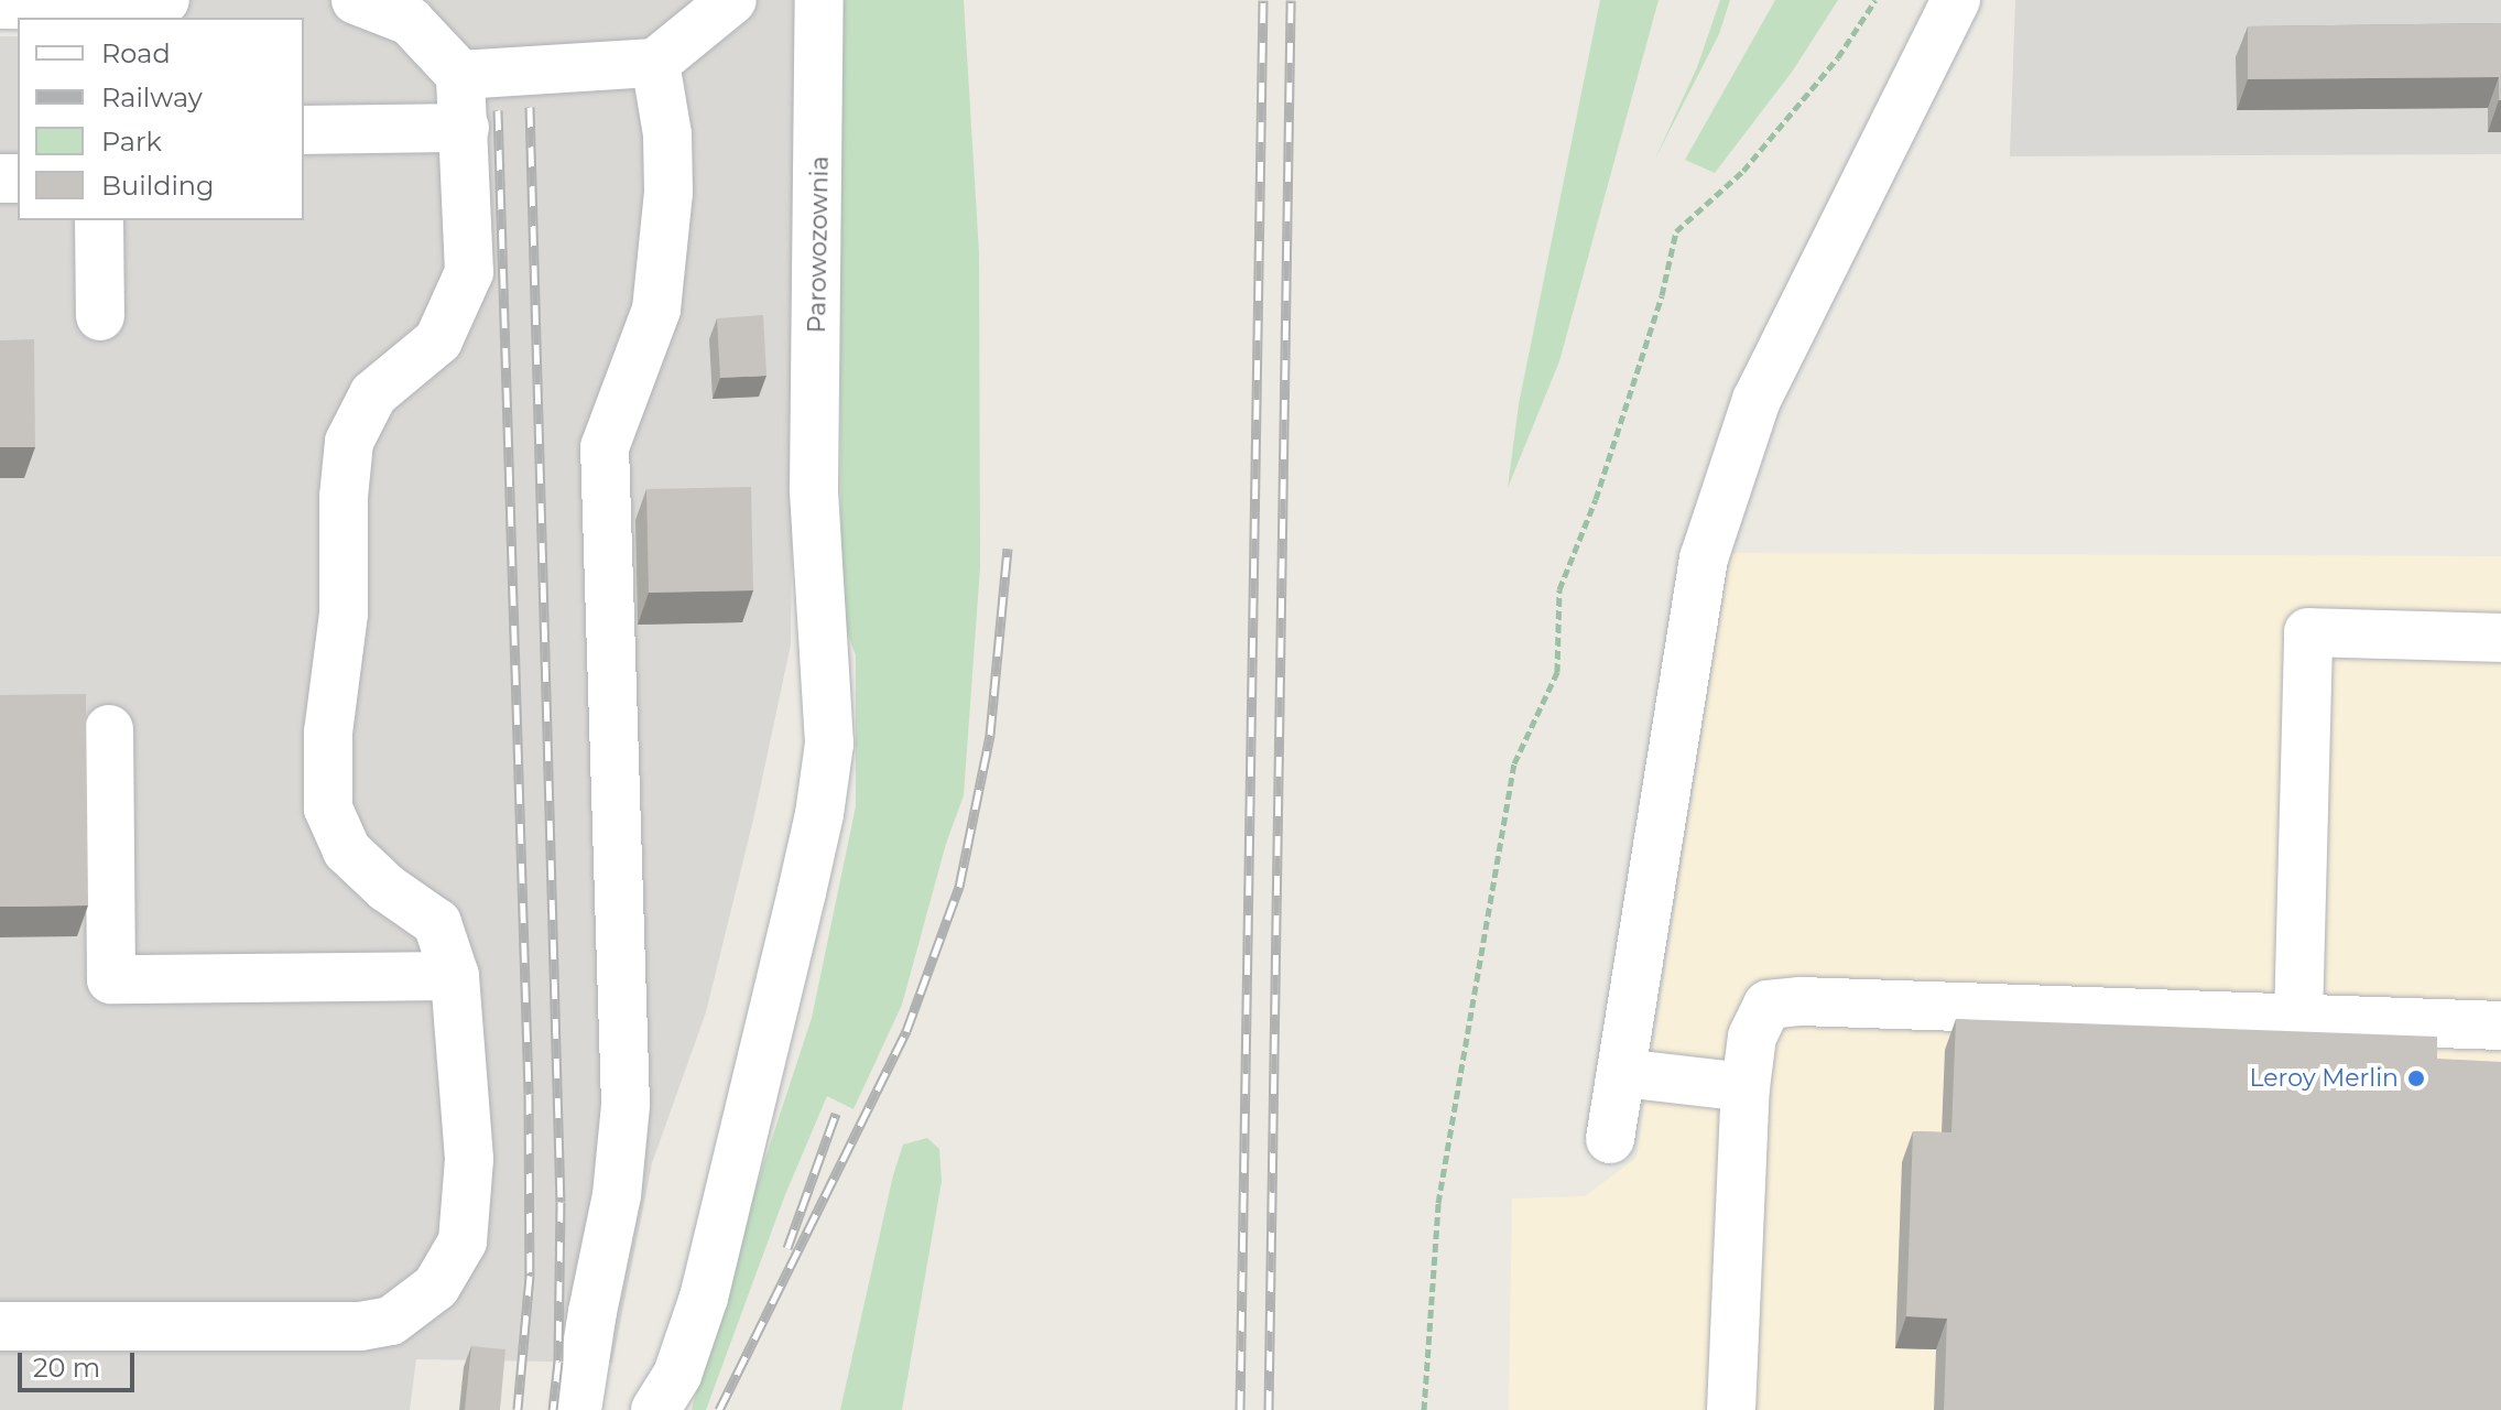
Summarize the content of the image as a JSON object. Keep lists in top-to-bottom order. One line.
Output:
{"streets":{"street":["Parowozownia"]},"places":["Leroy Merlin"],"legend":["Road","Railway","Park","Building"],"scale_bar":"20 m"}
